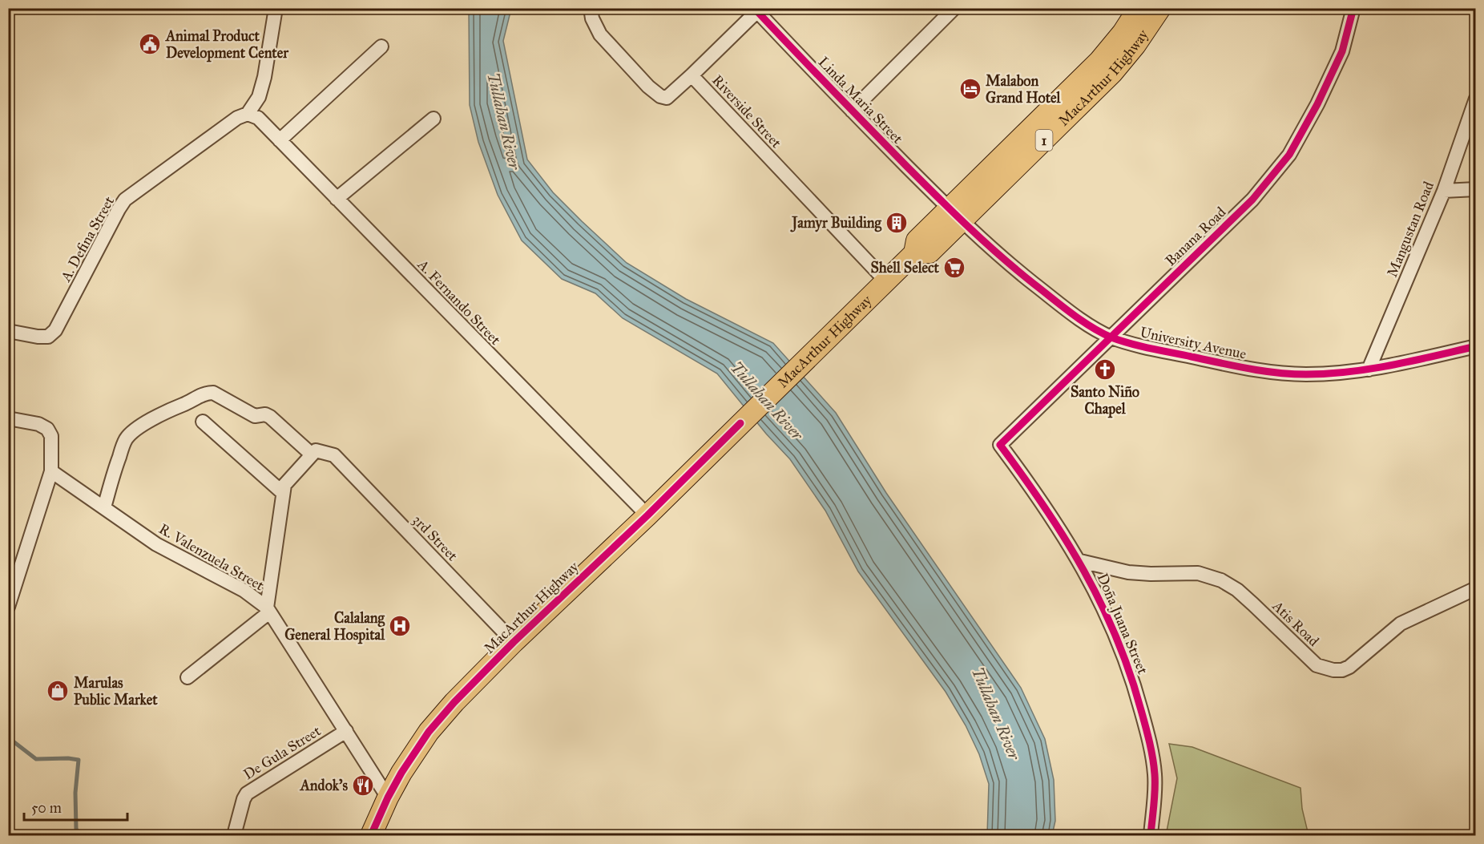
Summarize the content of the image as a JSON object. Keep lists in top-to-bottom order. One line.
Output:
{"streets":{"highway":["MacArthur Highway","1"],"street":["Linda Maria Street","Riverside Street","Mangustan Road","Banana Road","A. Defina Street","A. Fernando Street","University Avenue","3rd Street","R. Valenzuela Street","Doña Juana Street","Atis Road","De Gula Street"]},"crossings":[["MacArthur Highway","Linda Maria Street"],["MacArthur Highway","Riverside Street"],["MacArthur Highway","A. Fernando Street"],["MacArthur Highway","University Avenue"],["MacArthur Highway","3rd Street"],["MacArthur Highway","R. Valenzuela Street"],["Linda Maria Street","University Avenue"],["Mangustan Road","University Avenue"],["Banana Road","University Avenue"],["Banana Road","Doña Juana Street"],["A. Defina Street","A. Fernando Street"],["R. Valenzuela Street","De Gula Street"],["Doña Juana Street","Atis Road"]],"water":["Tullahan River"],"places":{"public building":["Animal Product Development Center"],"hotel":["Malabon Grand Hotel"],"building":["Jamyr Building"],"supermarket":["Shell Select"],"church":["Santo Niño Chapel"],"hospital":["Calalang General Hospital"],"shop":["Marulas Public Market"],"restaurant":["Andok's"]},"scale_bar":"50 m"}
